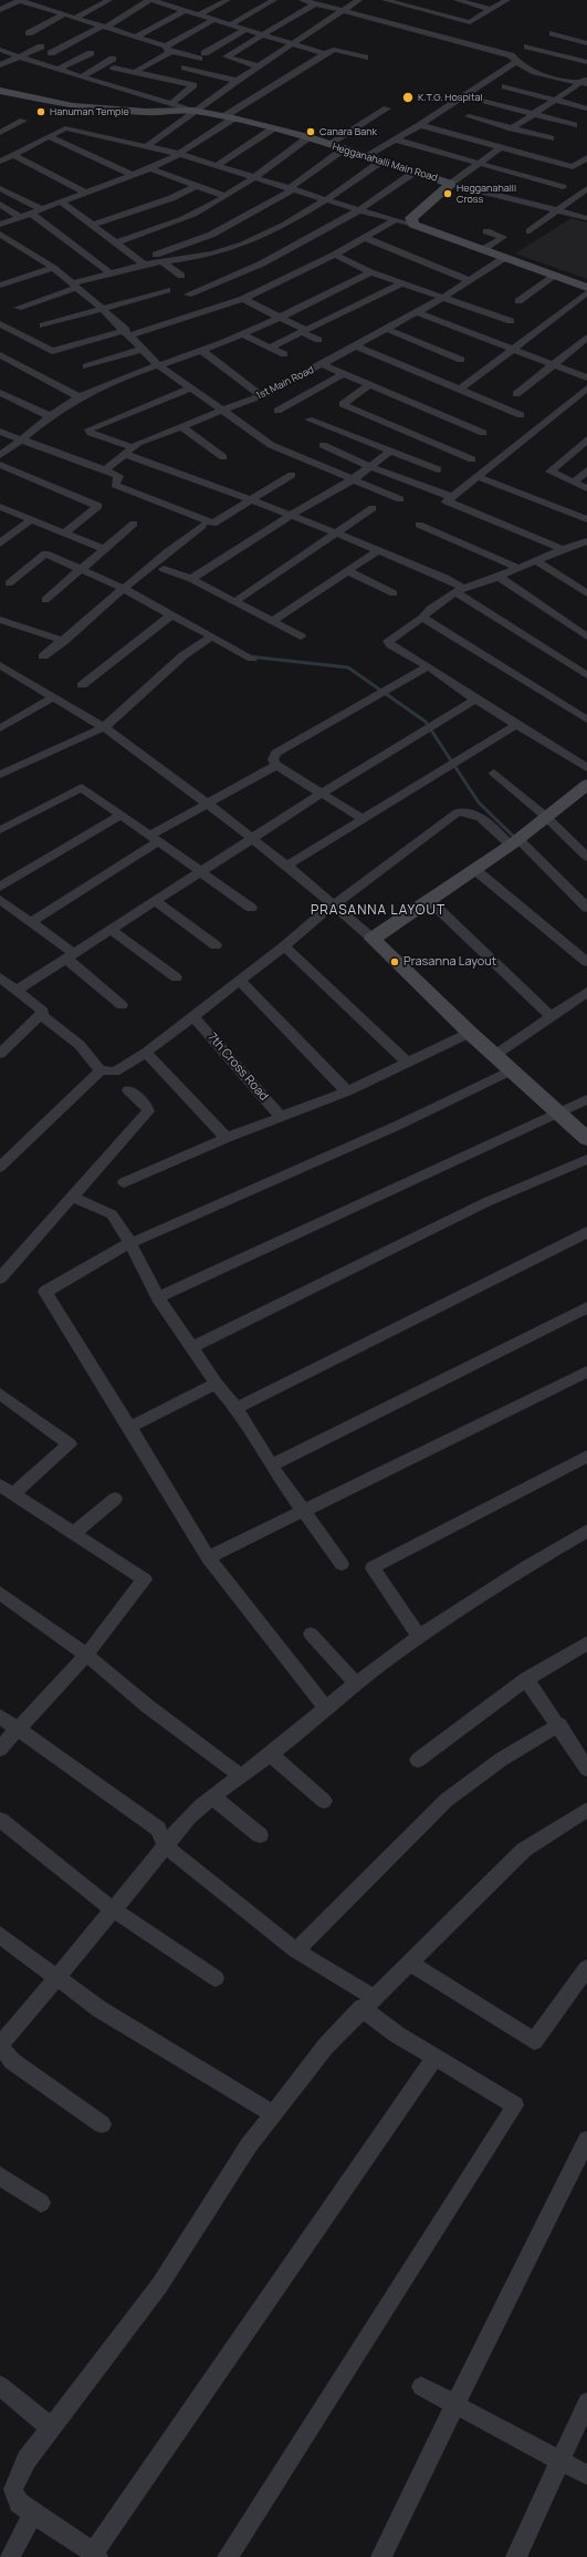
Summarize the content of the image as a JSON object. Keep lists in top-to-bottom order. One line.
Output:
{"streets":{"main road":["Hegganahalli Main Road"],"street":["1st Main Road","7th Cross Road"]},"districts":["PRASANNA LAYOUT"],"places":["K.T.G. Hospital","Hanuman Temple","Canara Bank","Hegganahalli Cross","Prasanna Layout"]}
